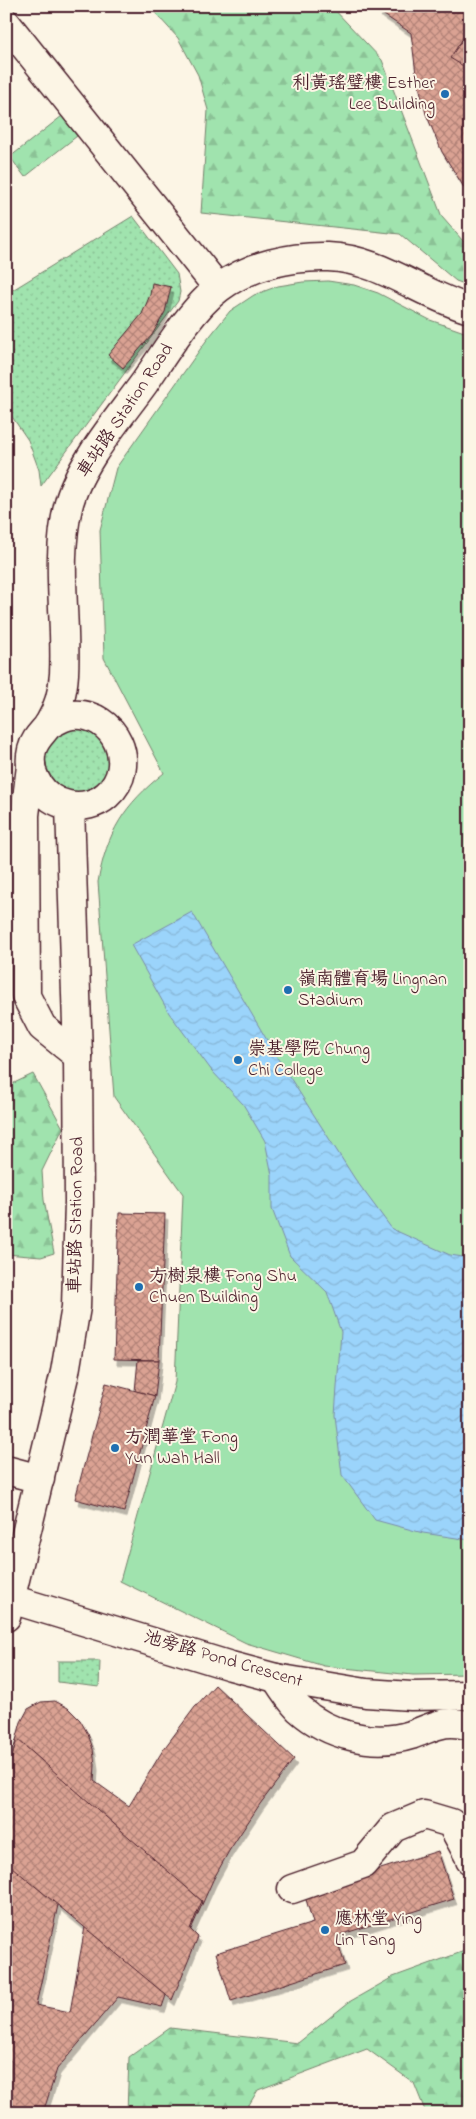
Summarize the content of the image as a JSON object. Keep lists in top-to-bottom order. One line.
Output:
{"streets":{"street":["車站路 Station Road","池旁路 Pond Crescent"]},"crossings":[["車站路 Station Road","池旁路 Pond Crescent"]],"places":["利黃瑤璧樓 Esther Lee Building","嶺南體育場 Lingnan Stadium","崇基學院 Chung Chi College","方樹泉樓 Fong Shu Chuen Building","方潤華堂 Fong Yun Wah Hall","應林堂 Ying Lin Tang"]}
